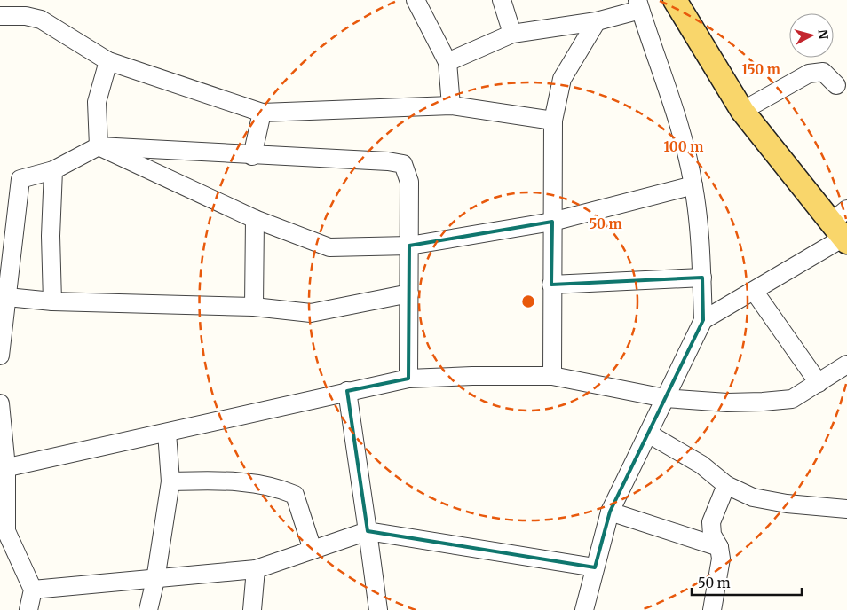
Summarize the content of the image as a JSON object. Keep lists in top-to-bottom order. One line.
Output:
{"scale_bar":"50 m","north":"right","rings":["150 m","100 m","50 m"]}
